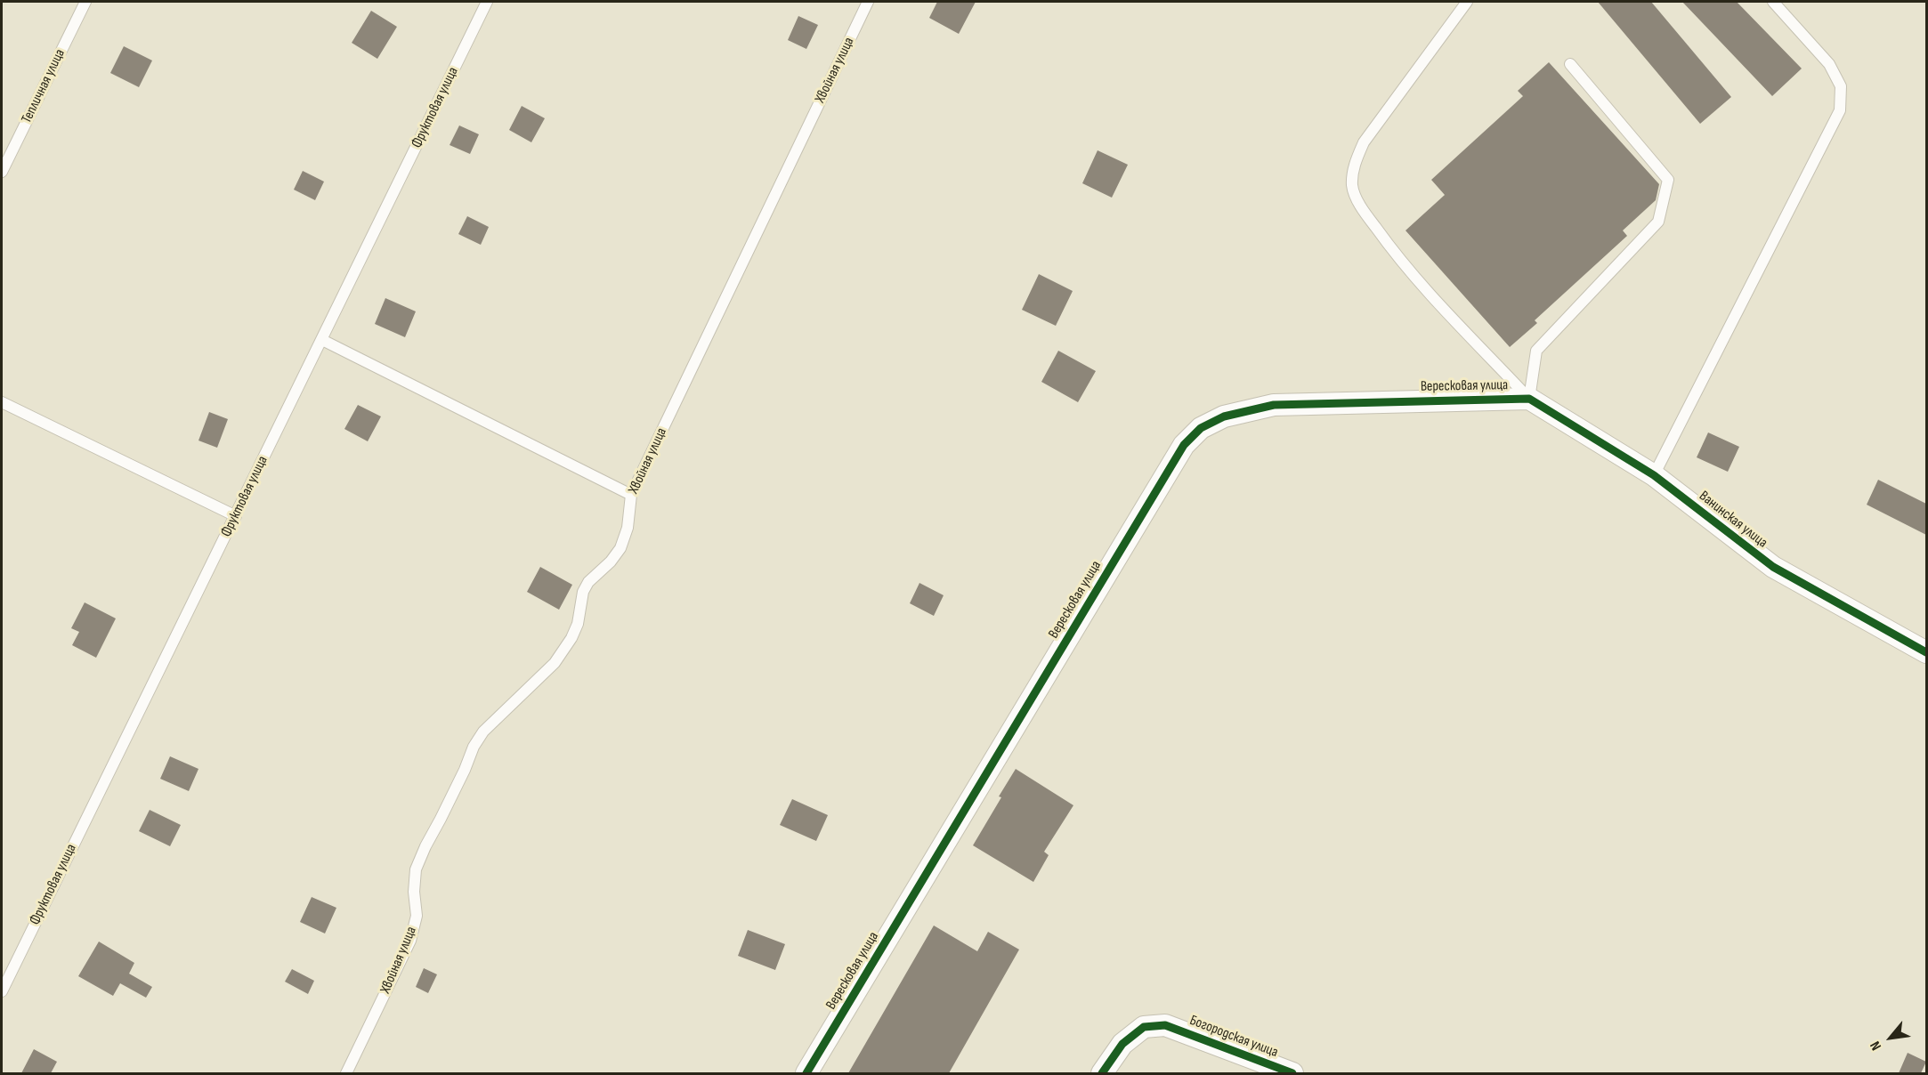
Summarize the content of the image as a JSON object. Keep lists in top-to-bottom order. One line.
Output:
{"streets":{"street":["Вересковая улица","Ванинская улица","Богородская улица"],"lane":["Хвойная улица","Тепличная улица","Фруктовая улица"]},"crossings":[["Вересковая улица","Ванинская улица"]],"north":"bottom left"}
